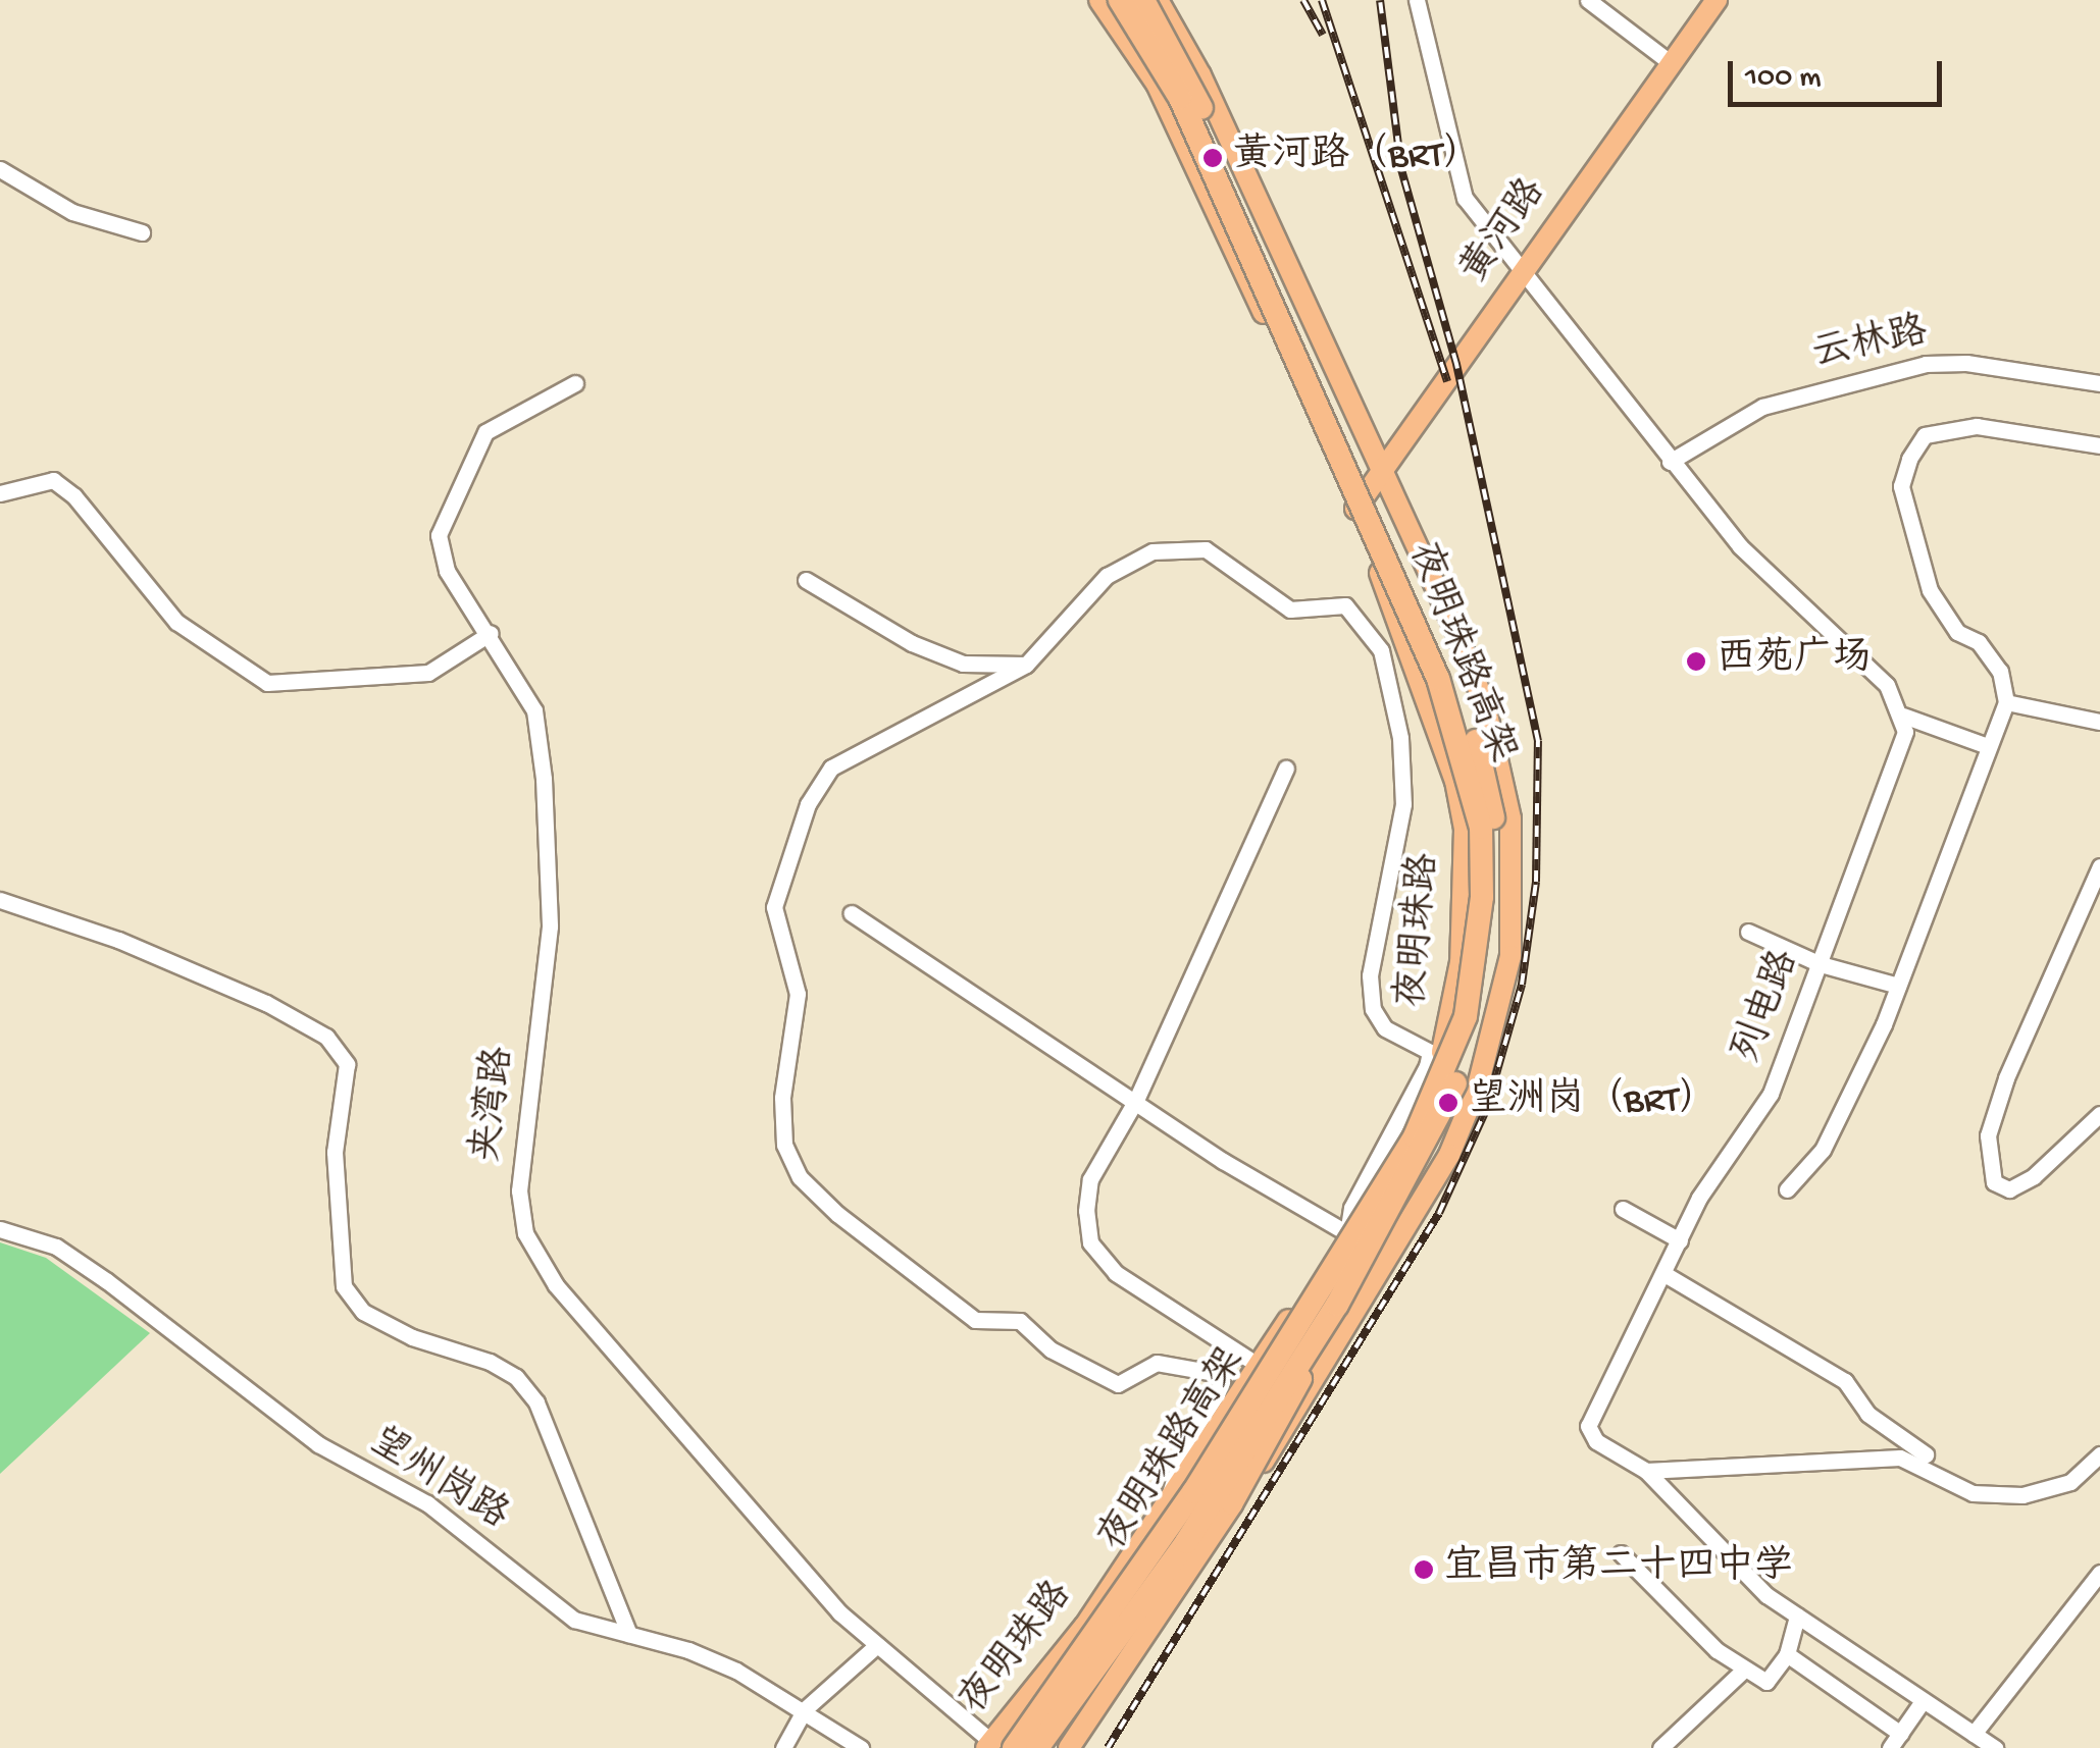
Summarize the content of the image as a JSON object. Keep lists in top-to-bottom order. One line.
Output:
{"streets":{"highway":["夜明珠路高架"],"main road":["黄河路","夜明珠路"],"street":["云林路","列电路","夹湾路","望州岗路"]},"crossings":[["黄河路","夜明珠路"],["夜明珠路高架","夜明珠路"],["夜明珠路高架","夹湾路"],["夜明珠路","夹湾路"]],"places":["黄河路（BRT）","西苑广场","望洲岗（BRT）","宜昌市第二十四中学"],"scale_bar":"100 m"}
